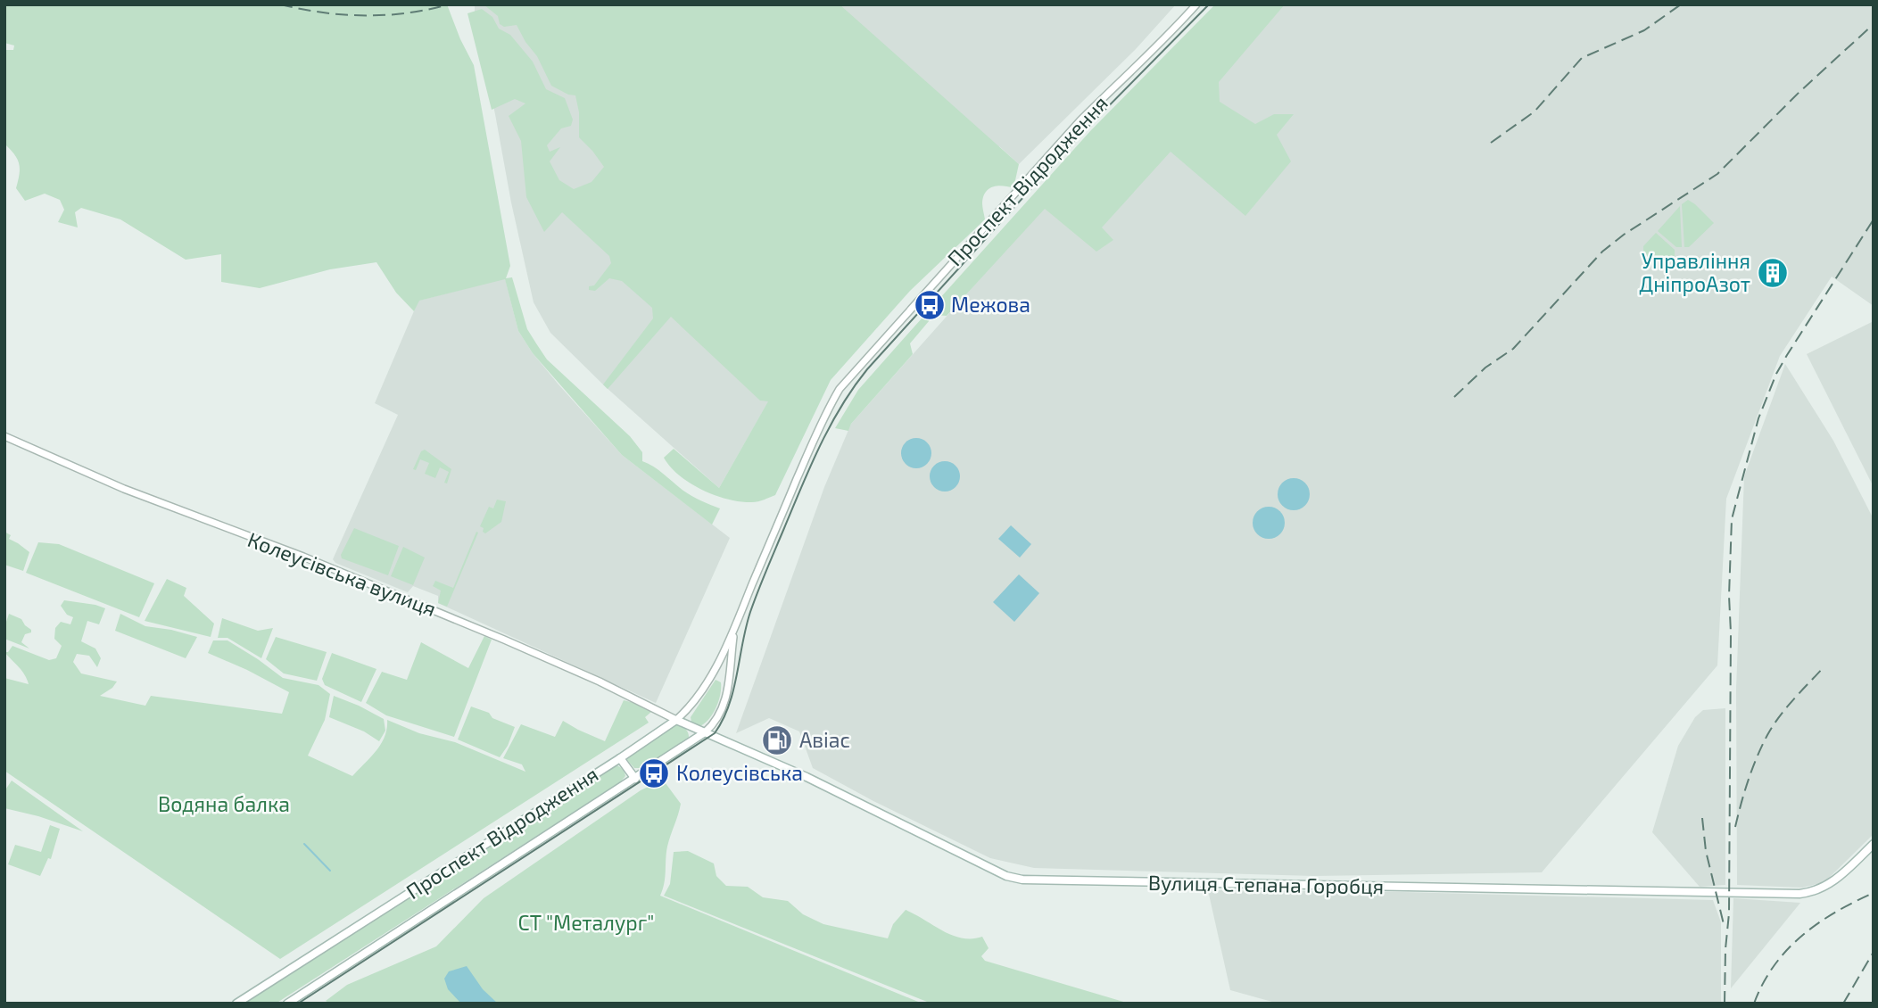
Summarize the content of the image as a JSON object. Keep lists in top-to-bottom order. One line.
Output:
{"streets":{"main road":["Проспект Відродження","Вулиця Степана Горобця"],"street":["Колеусівська вулиця"]},"crossings":[["Проспект Відродження","Колеусівська вулиця"],["Проспект Відродження","Вулиця Степана Горобця"],["Колеусівська вулиця","Вулиця Степана Горобця"]],"parks":["Водяна балка","СТ \"Металург\""],"places":{"building":["Управління ДніпроАзот"],"bus stop":["Межова","Колеусівська"],"fuel station":["Авіас"]}}
